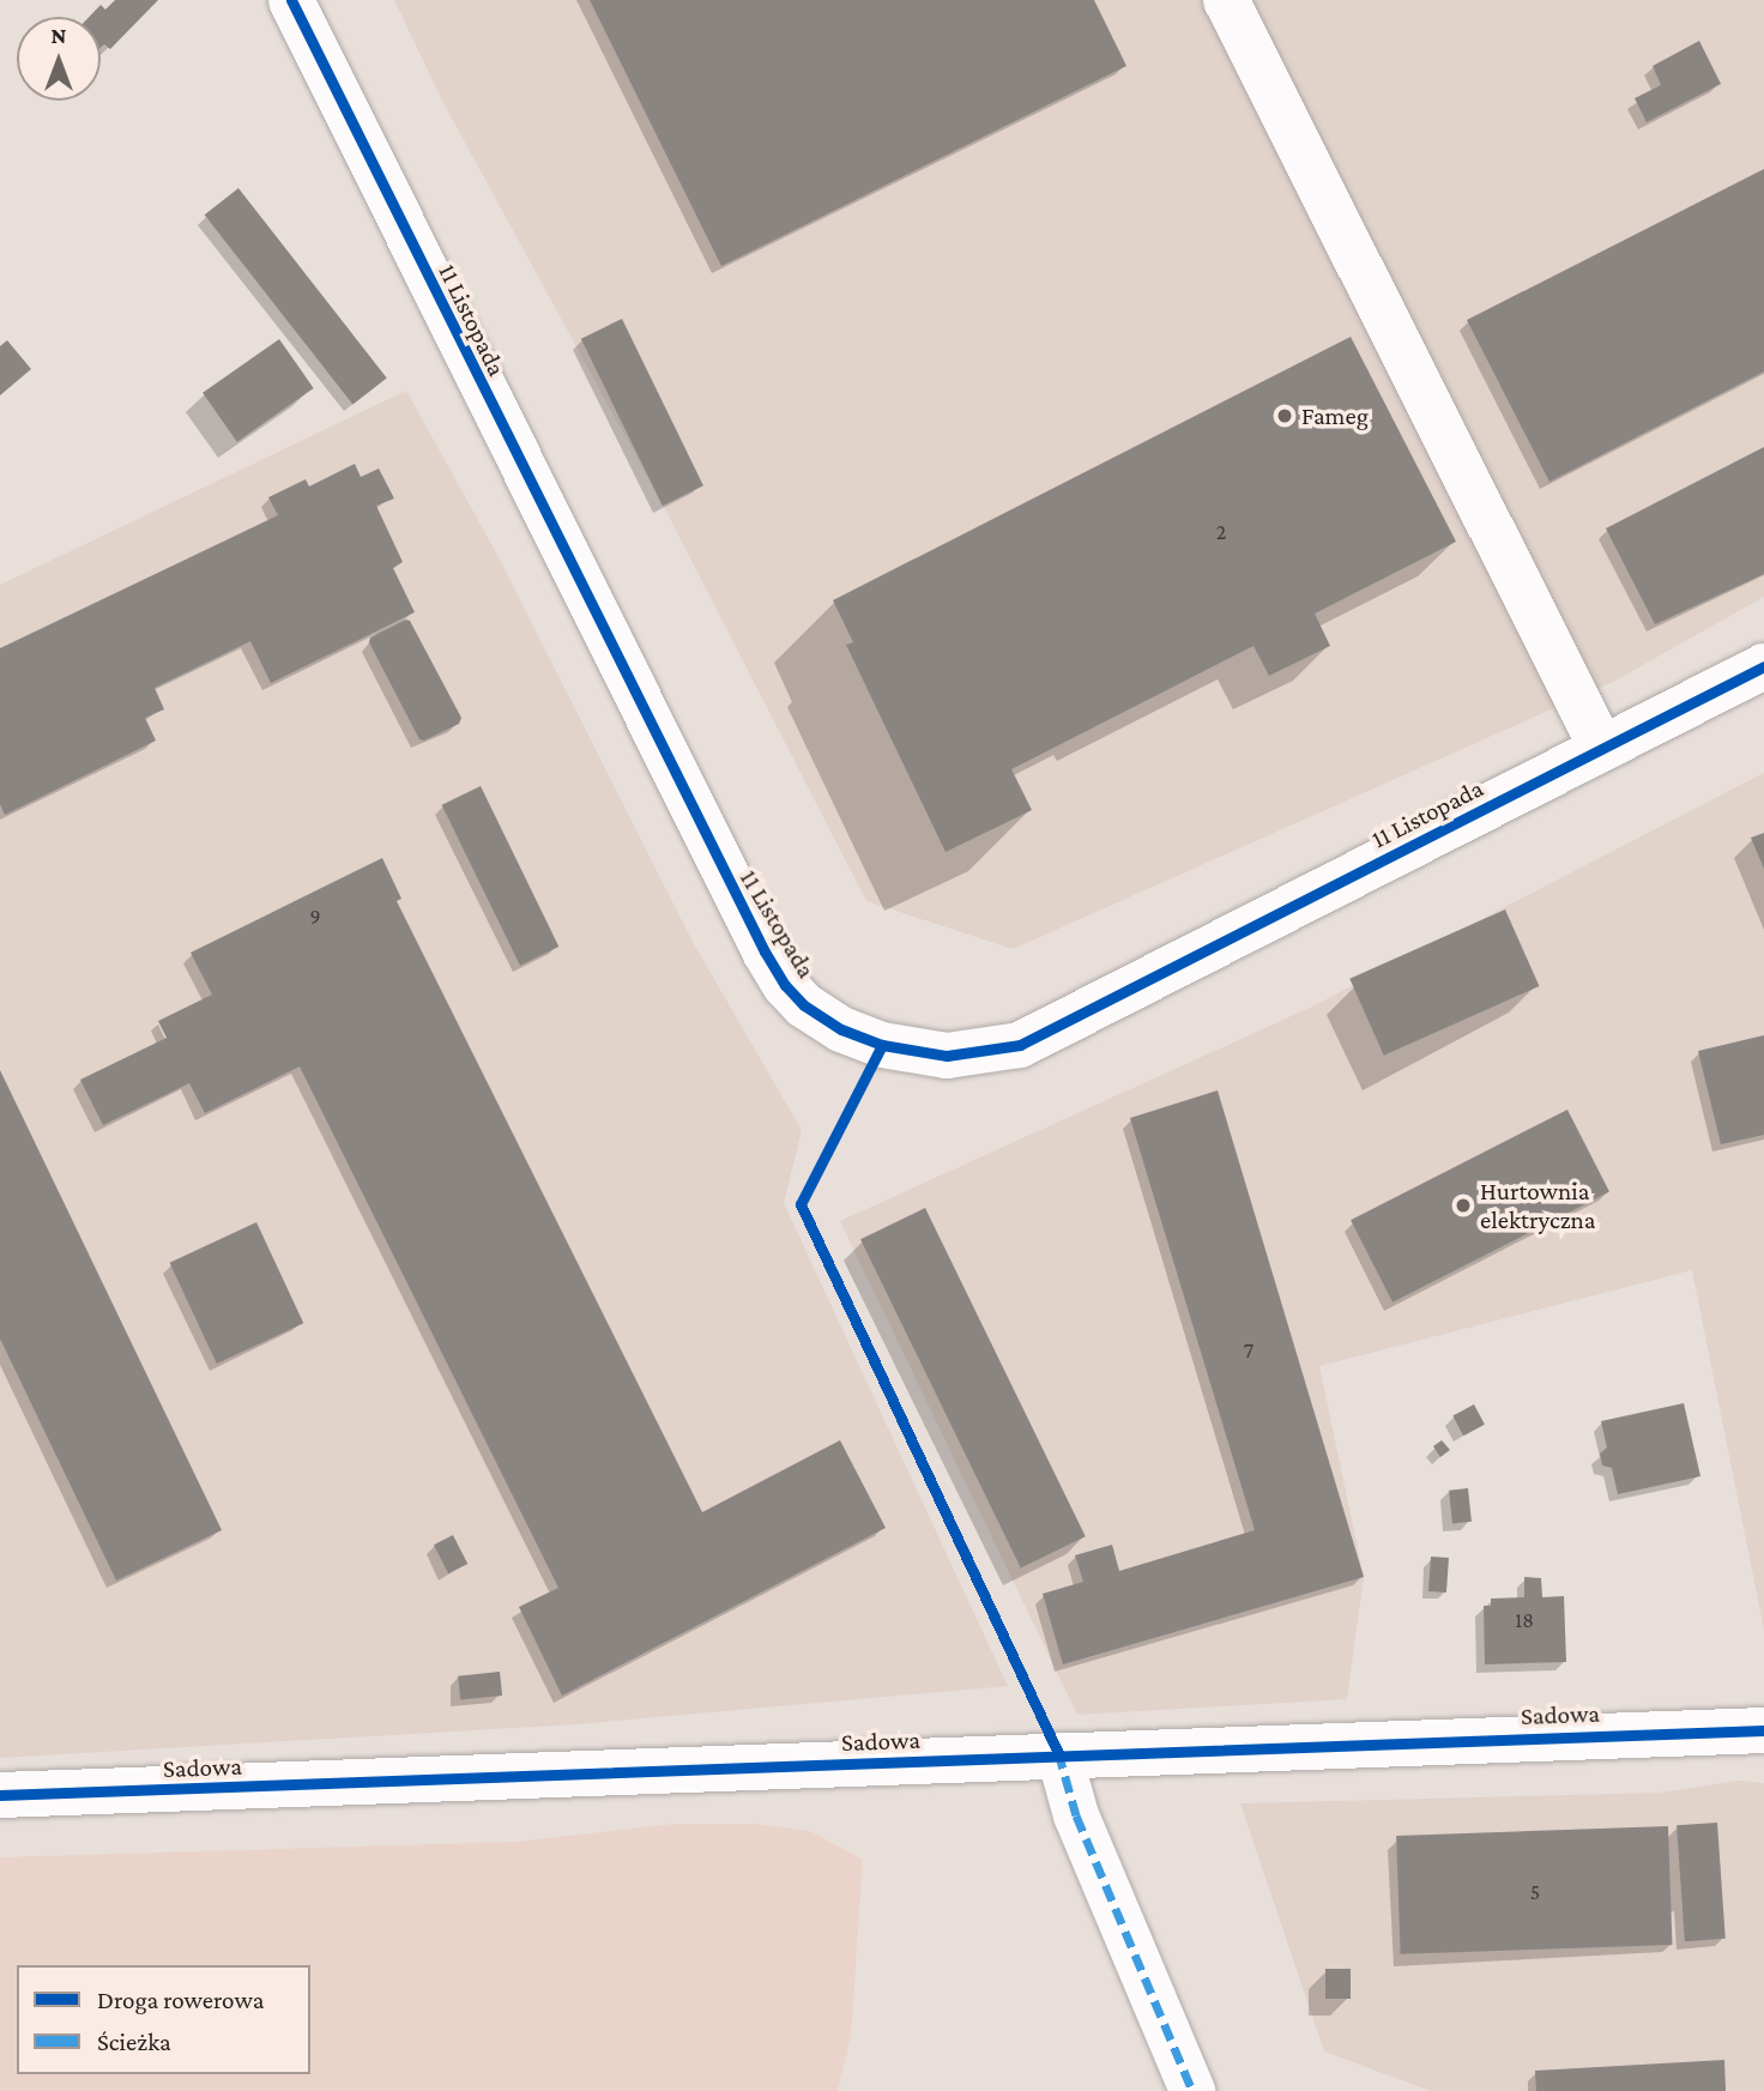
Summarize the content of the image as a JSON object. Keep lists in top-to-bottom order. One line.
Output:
{"streets":{"street":["11 Listopada","Sadowa"]},"places":["Fameg","Hurtownia elektryczna"],"house_numbers":["2","9","7","18","5"],"legend":["Droga rowerowa","Ścieżka"],"north":"top"}
